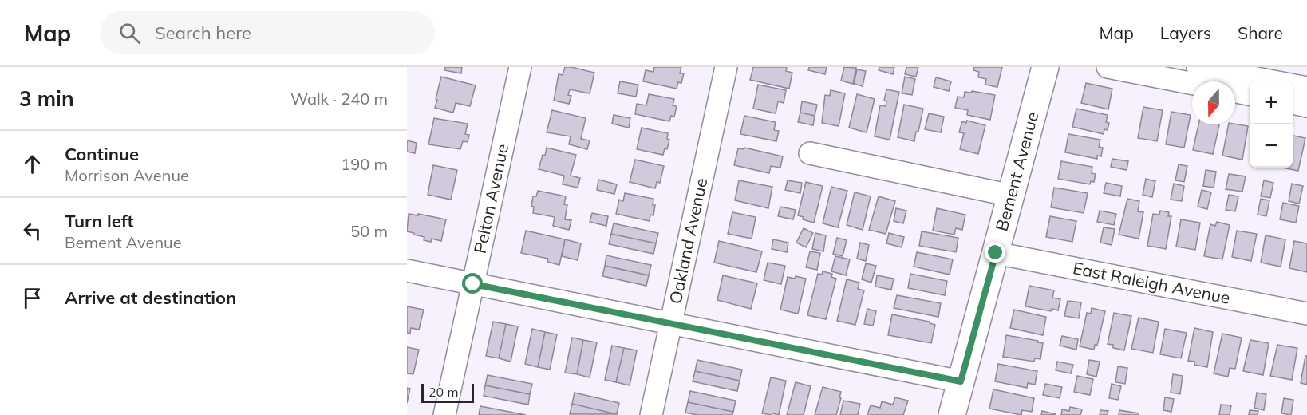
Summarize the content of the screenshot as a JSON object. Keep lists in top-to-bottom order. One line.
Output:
{"streets":{"street":["Bement Avenue","Pelton Avenue","Oakland Avenue","East Raleigh Avenue"]},"crossings":[["Bement Avenue","East Raleigh Avenue"]],"scale_bar":"20 m","north":"bottom","page":{"header":"Map","search":"Search here","nav":["Map","Layers","Share"],"heading":["3 min","Walk · 240 m"],"map_buttons":["+","−"],"list":[["Continue","Morrison Avenue","190 m"],["Turn left","Bement Avenue","50 m"],"Arrive at destination"],"scale":"20 m"}}
